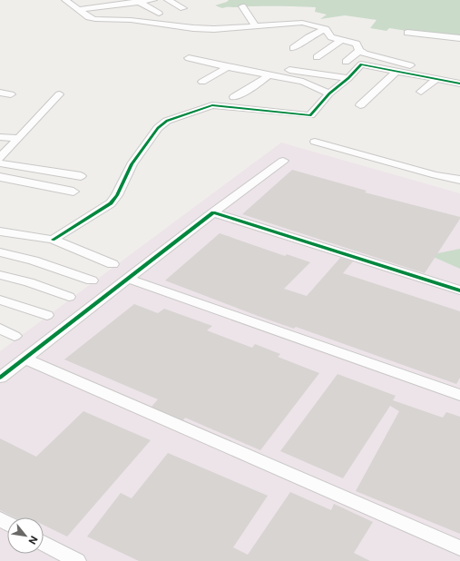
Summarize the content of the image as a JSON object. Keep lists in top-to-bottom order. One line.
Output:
{"north":"bottom right"}
